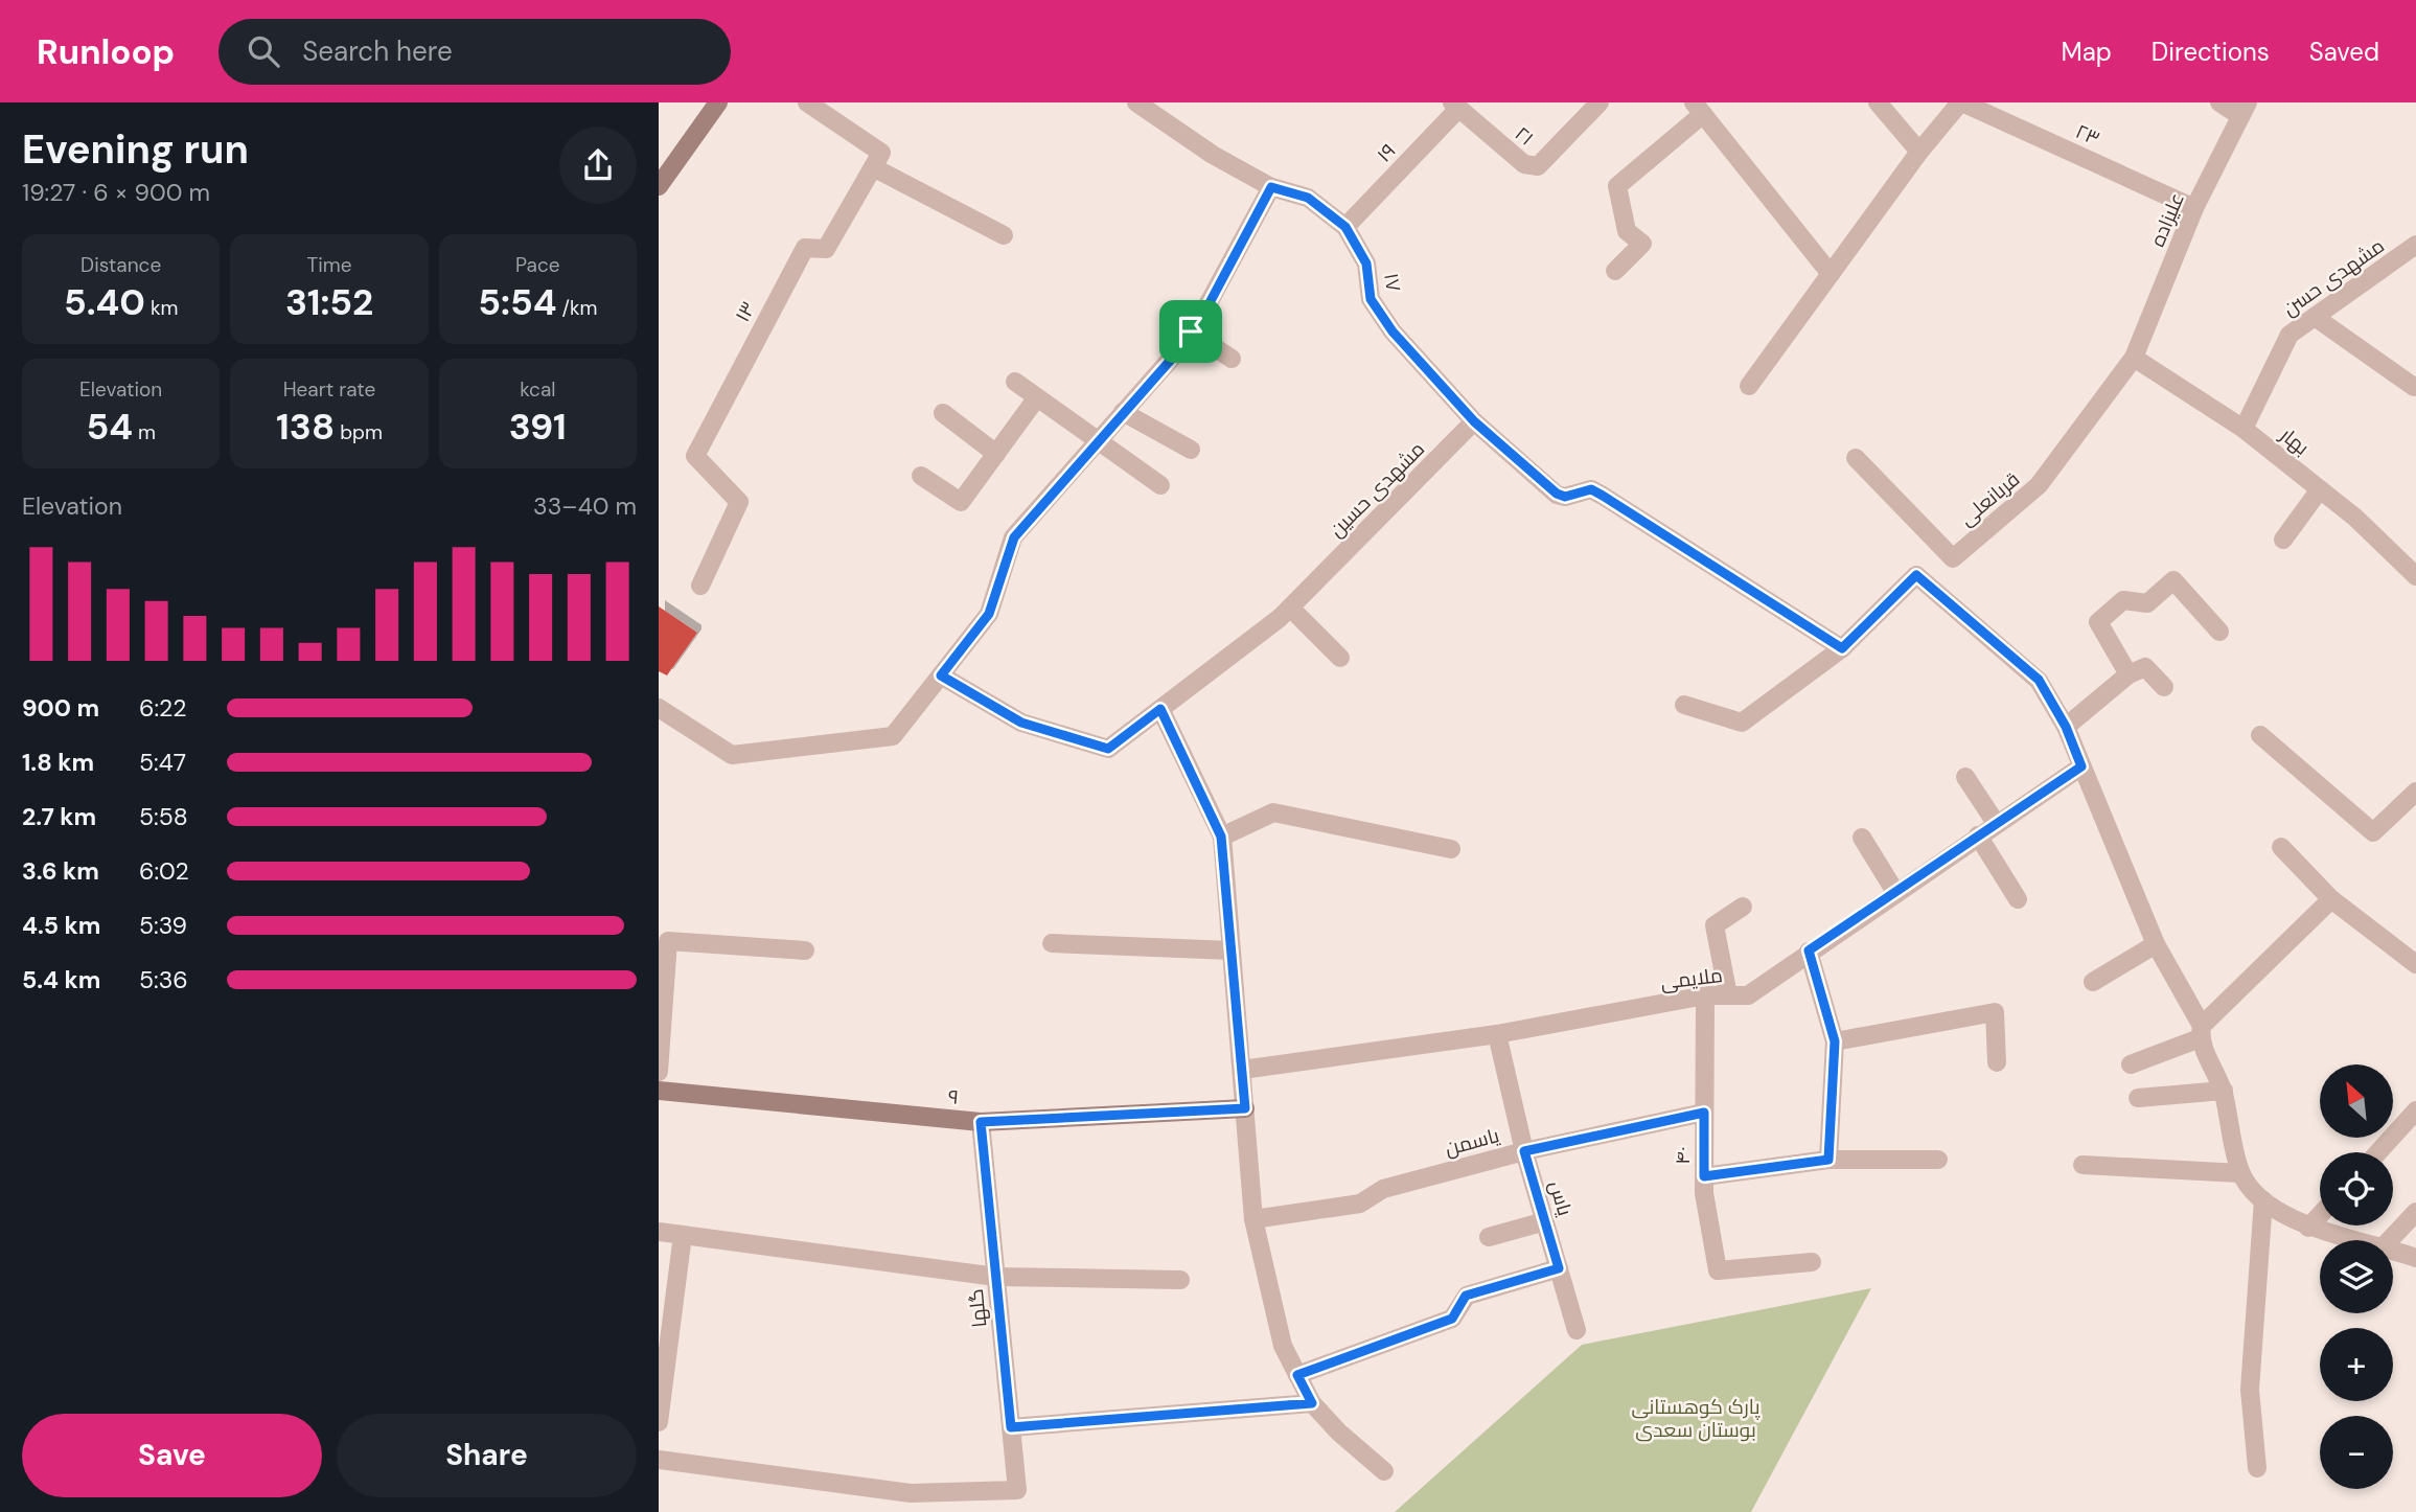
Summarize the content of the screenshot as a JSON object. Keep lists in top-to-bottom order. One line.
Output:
{"streets":{"street":["۲۳","۲۱","۱۹","علیزاده","مشهدی حسن","۱۷","۱۳","بهار","مشهدی حسین","قربانعلی","ملایمی","۹","یاسمن","۴۰","یاس","گلها"]},"crossings":[["۲۳","علیزاده"],["۲۱","۱۹"],["۱۹","۱۷"],["علیزاده","بهار"],["علیزاده","قربانعلی"],["مشهدی حسن","بهار"],["۱۷","مشهدی حسین"],["بهار","قربانعلی"],["ملایمی","۴۰"],["ملایمی","یاس"],["۹","گلها"],["یاسمن","۴۰"],["یاسمن","یاس"]],"parks":["پارک کوهستانی بوستان سعدی"],"north":"top left","page":{"header":"Runloop","search":"Search here","nav":["Map","Directions","Saved"],"heading":["Evening run","19:27 · 6 × 900 m"],"stats":[["Distance","5.40 km"],["Time","31:52"],["Pace","5:54 /km"],["Elevation","54 m"],["Heart rate","138 bpm"],["kcal","391"]],"chart":["Elevation","33–40 m"],"list":[{"name":"900 m","note":"6:22"},{"name":"1.8 km","note":"5:47"},{"name":"2.7 km","note":"5:58"},{"name":"3.6 km","note":"6:02"},{"name":"4.5 km","note":"5:39"},{"name":"5.4 km","note":"5:36"}],"map_buttons":["+","−"],"buttons":["Save","Share"]}}
